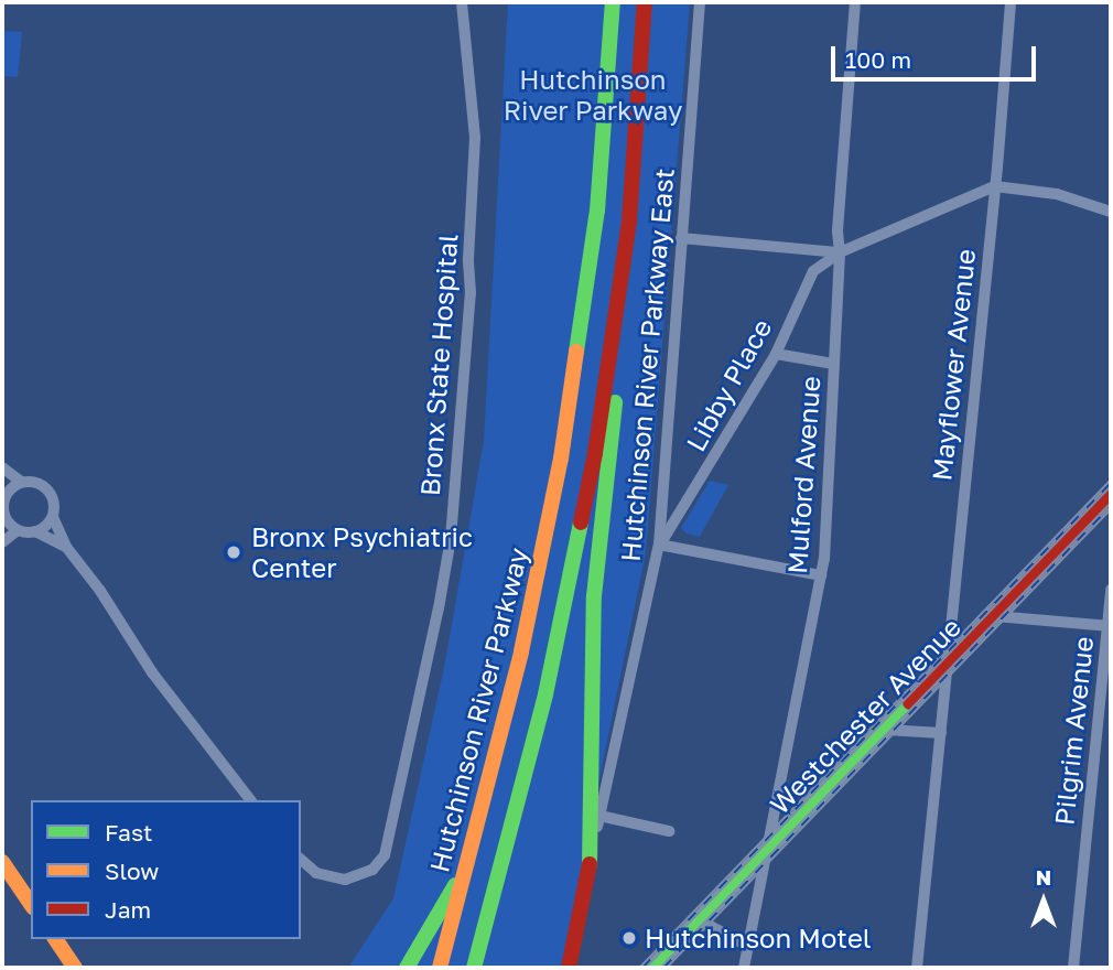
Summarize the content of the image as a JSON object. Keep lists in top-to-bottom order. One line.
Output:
{"streets":{"main road":["Hutchinson River Parkway","Westchester Avenue"],"street":["Bronx State Hospital","Hutchinson River Parkway East","Mayflower Avenue","Libby Place","Mulford Avenue","Pilgrim Avenue"]},"crossings":[["Hutchinson River Parkway East","Libby Place"],["Mayflower Avenue","Westchester Avenue"],["Libby Place","Mulford Avenue"],["Mulford Avenue","Westchester Avenue"]],"parks":["Hutchinson River Parkway"],"places":["Bronx Psychiatric Center","Hutchinson Motel"],"legend":["Fast","Slow","Jam"],"scale_bar":"100 m","north":"top"}
